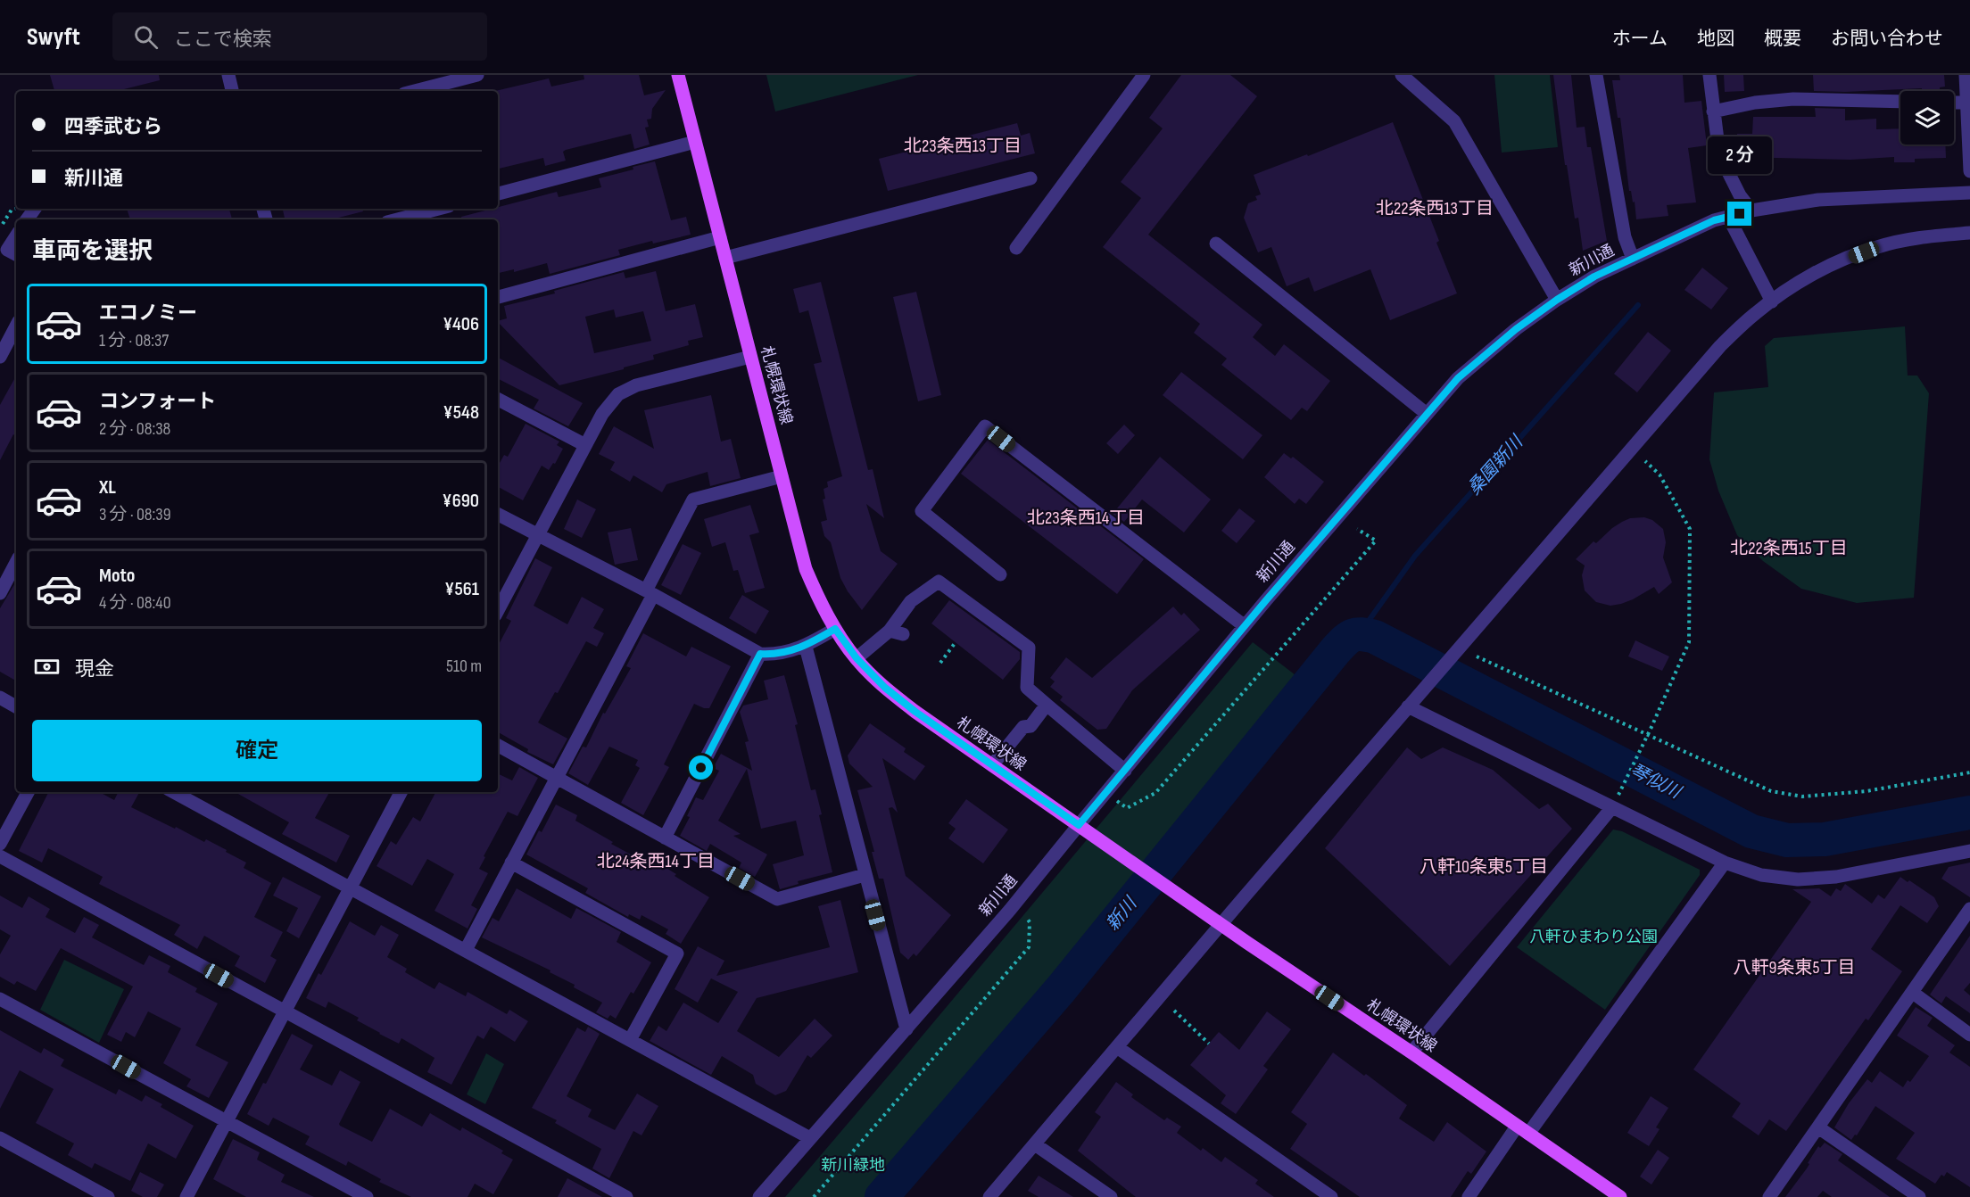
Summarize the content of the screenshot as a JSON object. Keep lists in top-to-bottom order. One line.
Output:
{"streets":{"main road":["札幌環状線"],"street":["新川通"]},"crossings":[["新川通","札幌環状線"]],"districts":["北23条西13丁目","北22条西13丁目","北23条西14丁目","北22条西15丁目","北24条西14丁目","八軒10条東5丁目","八軒9条東5丁目"],"water":["桑園新川","琴似川","新川"],"parks":["八軒ひまわり公園","新川緑地"],"page":{"header":"Swyft","search":"ここで検索","nav":["ホーム","地図","概要","お問い合わせ"],"banner":["四季武むら","新川通"],"bubble":"2 分","heading":"車両を選択","list":[{"name":"エコノミー","note":"1 分 · 08:37","value":"¥406"},{"name":"コンフォート","note":"2 分 · 08:38","value":"¥548"},{"name":"XL","note":"3 分 · 08:39","value":"¥690"},{"name":"Moto","note":"4 分 · 08:40","value":"¥561"}],"pay":["現金","510 m"],"buttons":"確定"}}
